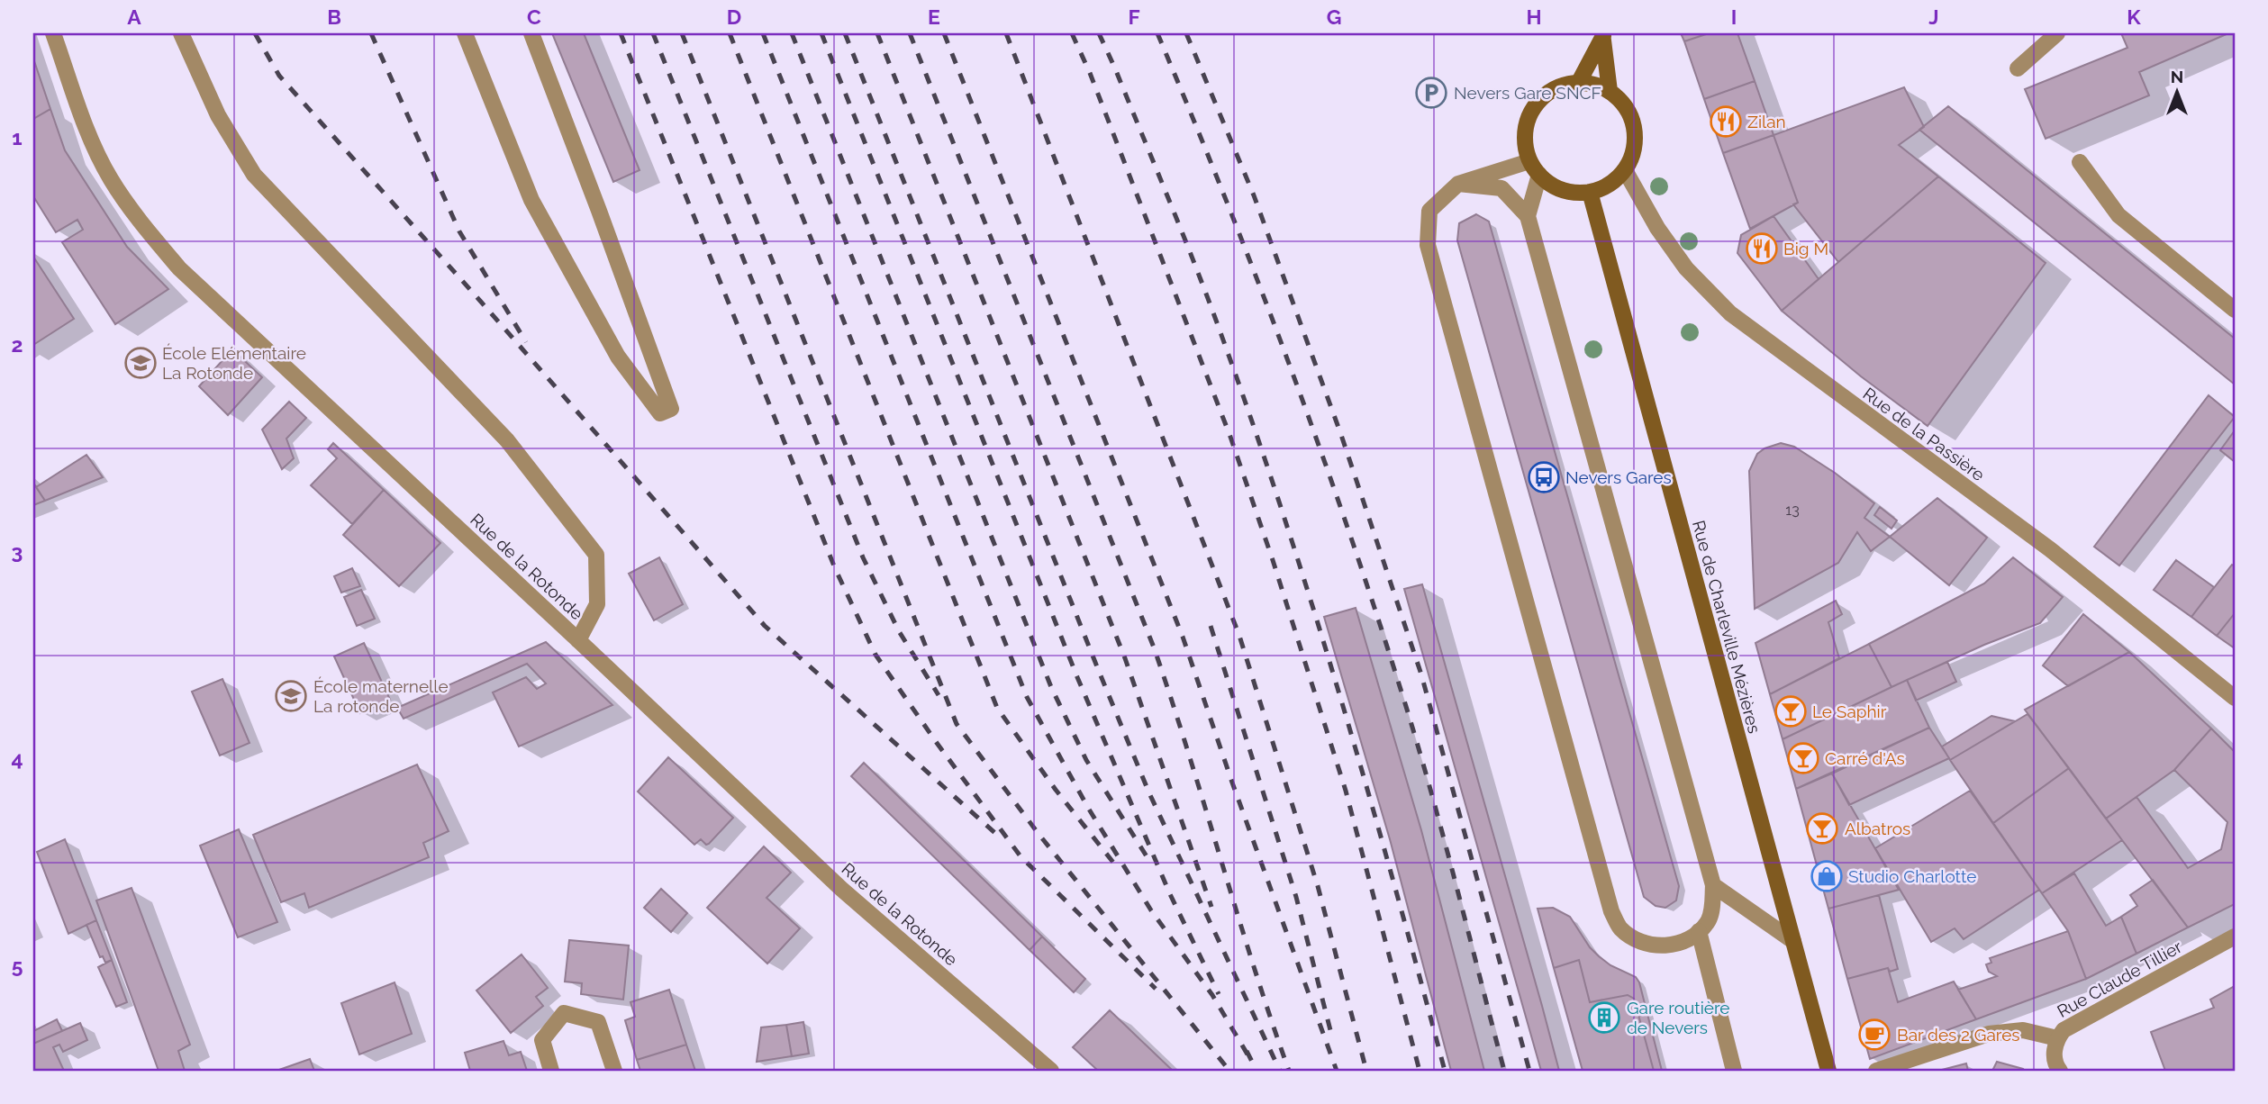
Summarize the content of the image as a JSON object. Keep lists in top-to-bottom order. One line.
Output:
{"streets":{"main road":["Rue de Charleville Mézières"],"street":["Rue de la Passière","Rue de la Rotonde","Rue Claude Tillier"]},"crossings":[["Rue de la Passière","Rue de Charleville Mézières"]],"places":{"parking":["Nevers Gare SNCF"],"restaurant":["Zilan","Big M"],"school or university":["École Elémentaire La Rotonde","École maternelle La rotonde"],"bus stop":["Nevers Gares"],"bar":["Le Saphir","Carré d'As","Albatros"],"shop":["Studio Charlotte"],"building":["Gare routière de Nevers"],"cafe":["Bar des 2 Gares"]},"house_numbers":["13"],"north":"top","grid":{"columns":["A","B","C","D","E","F","G","H","I","J","K"],"rows":["1","2","3","4","5"]}}
